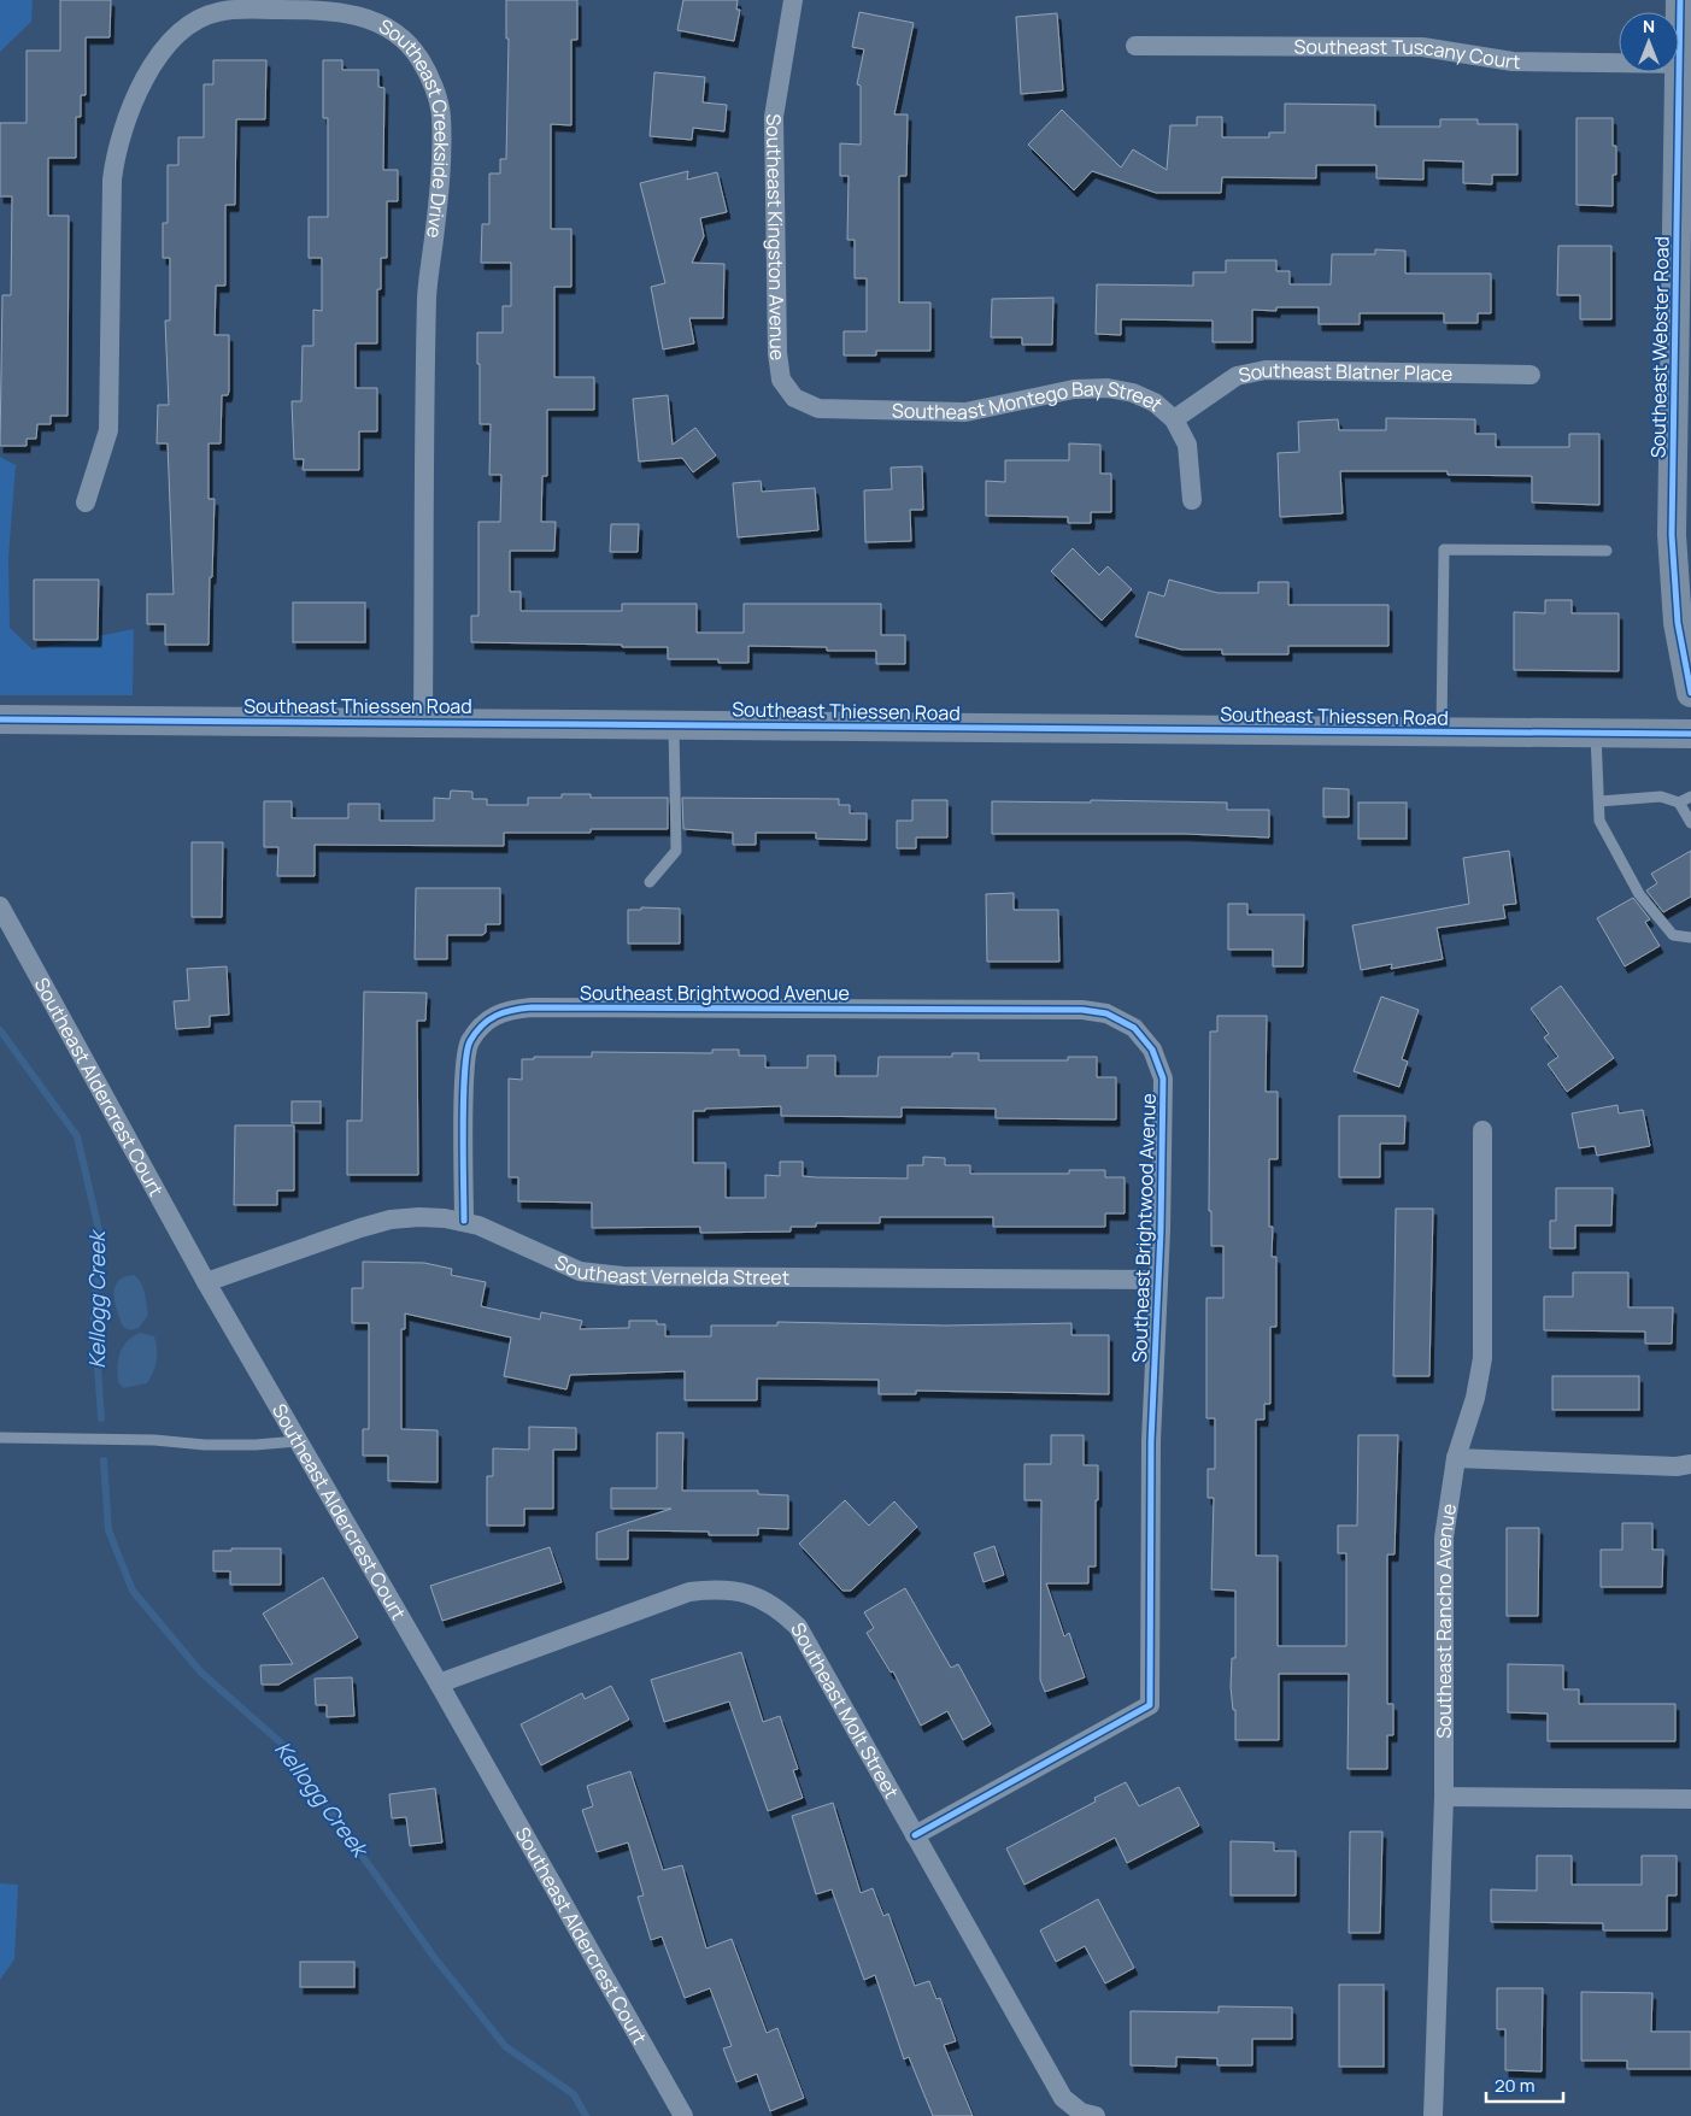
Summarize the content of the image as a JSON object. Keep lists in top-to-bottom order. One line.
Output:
{"streets":{"main road":["Southeast Webster Road","Southeast Thiessen Road"],"street":["Southeast Tuscany Court","Southeast Creekside Drive","Southeast Kingston Avenue","Southeast Blatner Place","Southeast Montego Bay Street","Southeast Brightwood Avenue","Southeast Aldercrest Court","Southeast Vernelda Street","Southeast Rancho Avenue","Southeast Molt Street"]},"crossings":[["Southeast Tuscany Court","Southeast Webster Road"],["Southeast Creekside Drive","Southeast Thiessen Road"],["Southeast Kingston Avenue","Southeast Montego Bay Street"],["Southeast Blatner Place","Southeast Montego Bay Street"],["Southeast Brightwood Avenue","Southeast Vernelda Street"],["Southeast Brightwood Avenue","Southeast Molt Street"],["Southeast Aldercrest Court","Southeast Vernelda Street"],["Southeast Aldercrest Court","Southeast Molt Street"]],"water":["Kellogg Creek"],"scale_bar":"20 m","north":"top"}
